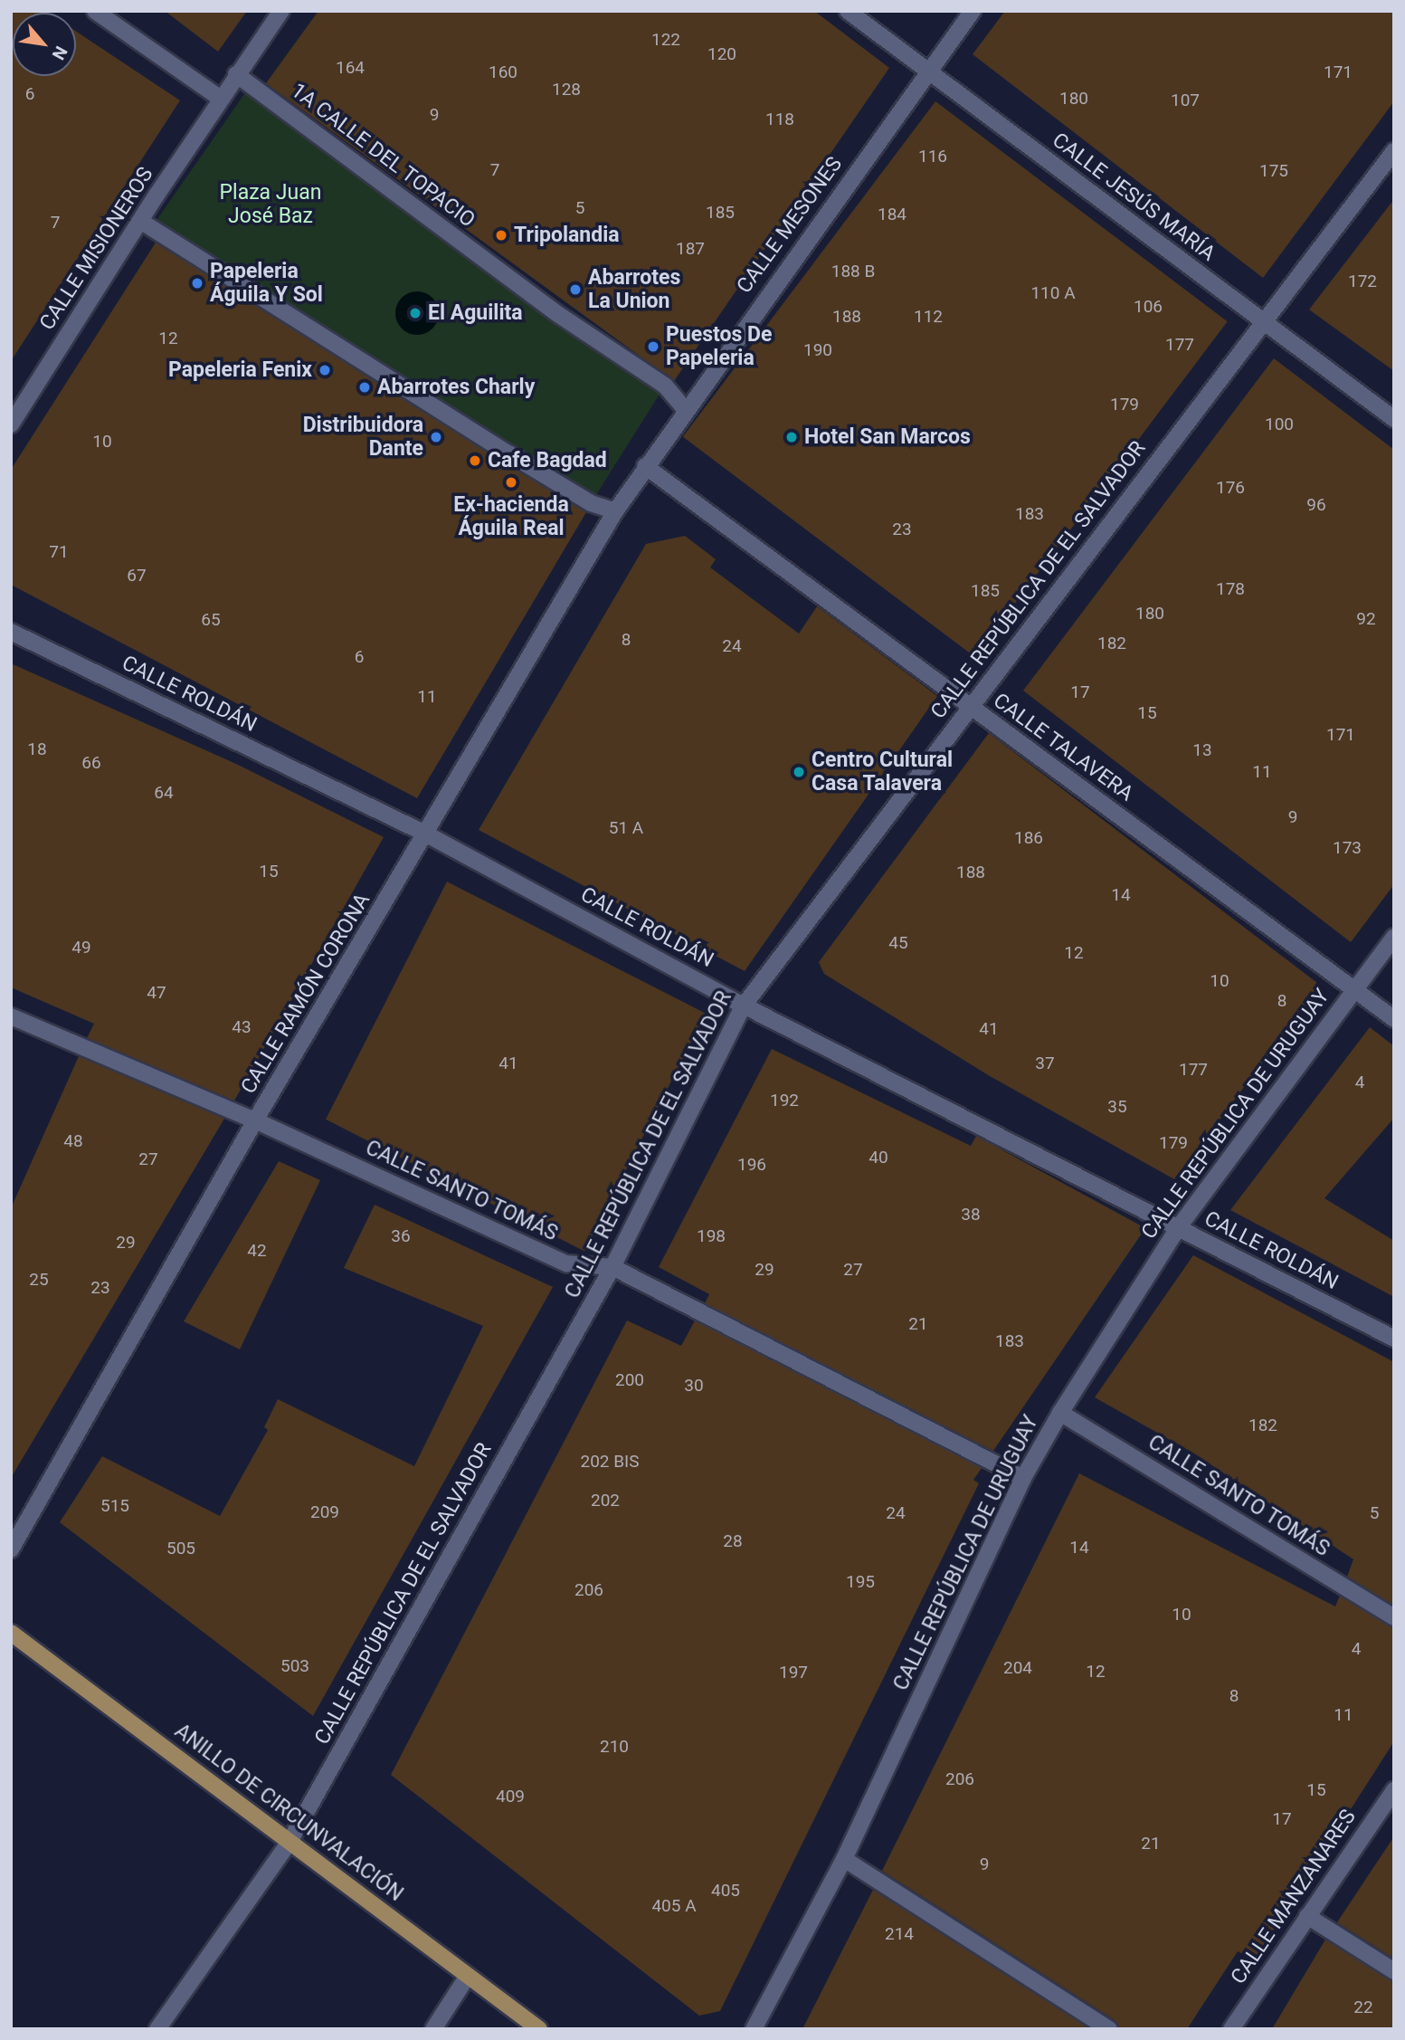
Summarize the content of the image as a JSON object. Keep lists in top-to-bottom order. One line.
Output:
{"streets":{"main road":["ANILLO DE CIRCUNVALACIÓN"],"street":["1A CALLE DEL TOPACIO","CALLE JESÚS MARÍA","CALLE MESONES","CALLE MISIONEROS","CALLE REPÚBLICA DE EL SALVADOR","CALLE ROLDÁN","CALLE TALAVERA","CALLE RAMÓN CORONA","CALLE REPÚBLICA DE URUGUAY","CALLE SANTO TOMÁS","CALLE MANZANARES"]},"crossings":[["1A CALLE DEL TOPACIO","CALLE MESONES"],["1A CALLE DEL TOPACIO","CALLE MISIONEROS"],["CALLE JESÚS MARÍA","CALLE MESONES"],["CALLE JESÚS MARÍA","CALLE REPÚBLICA DE EL SALVADOR"],["CALLE MESONES","CALLE TALAVERA"],["CALLE MESONES","CALLE RAMÓN CORONA"],["CALLE REPÚBLICA DE EL SALVADOR","CALLE ROLDÁN"],["CALLE REPÚBLICA DE EL SALVADOR","CALLE TALAVERA"],["CALLE REPÚBLICA DE EL SALVADOR","CALLE SANTO TOMÁS"],["CALLE REPÚBLICA DE EL SALVADOR","ANILLO DE CIRCUNVALACIÓN"],["CALLE ROLDÁN","CALLE RAMÓN CORONA"],["CALLE ROLDÁN","CALLE REPÚBLICA DE URUGUAY"],["CALLE TALAVERA","CALLE RAMÓN CORONA"],["CALLE TALAVERA","CALLE REPÚBLICA DE URUGUAY"],["CALLE RAMÓN CORONA","CALLE SANTO TOMÁS"],["CALLE REPÚBLICA DE URUGUAY","CALLE SANTO TOMÁS"]],"parks":["Plaza Juan José Baz"],"places":["Tripolandia","Papeleria Águila Y Sol","Abarrotes La Union","El Aguilita","Puestos De Papeleria","Papeleria Fenix","Abarrotes Charly","Distribuidora Dante","Hotel San Marcos","Cafe Bagdad","Ex-hacienda Águila Real","Centro Cultural Casa Talavera"],"house_numbers":["122","120","164","160","171","128","6","180","107","9","118","116","7","175","5","185","184","7","187","188 B","172","110 A","106","188","112","12","177","190","179","100","10","176","96","183","23","71","67","178","185","180","92","65","8","182","24","6","17","11","15","171","18","13","66","11","64","9","51 A","186","173","15","188","14","45","49","12","10","47","8","43","41","41","37","177","4","192","35","48","179","40","27","196","38","36","198","29","42","29","27","25","23","21","183","200","30","182","202 BIS","202","515","209","24","5","28","14","505","195","206","10","4","503","204","12","197","8","11","210","206","15","409","17","21","9","405","405 A","214","22"],"north":"bottom right"}
